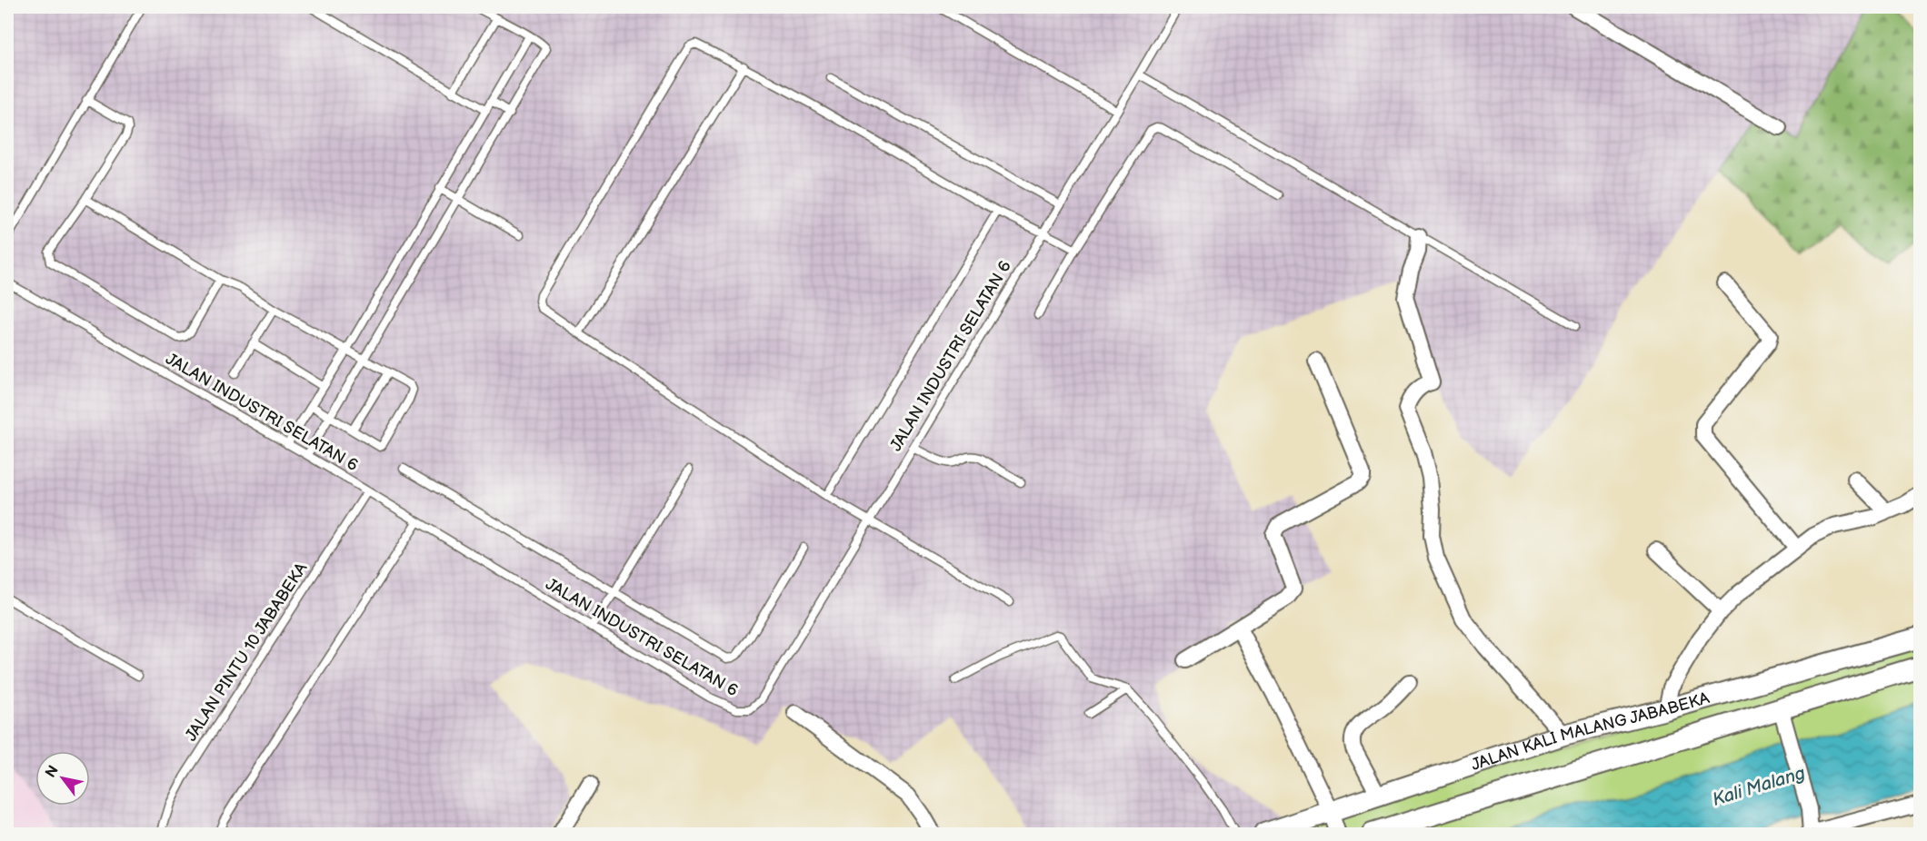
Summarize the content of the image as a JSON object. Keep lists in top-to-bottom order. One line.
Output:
{"streets":{"main road":["JALAN KALI MALANG JABABEKA"],"lane":["JALAN INDUSTRI SELATAN 6","JALAN PINTU 10 JABABEKA"]},"crossings":[["JALAN INDUSTRI SELATAN 6","JALAN PINTU 10 JABABEKA"]],"water":["Kali Malang"],"north":"top left"}
